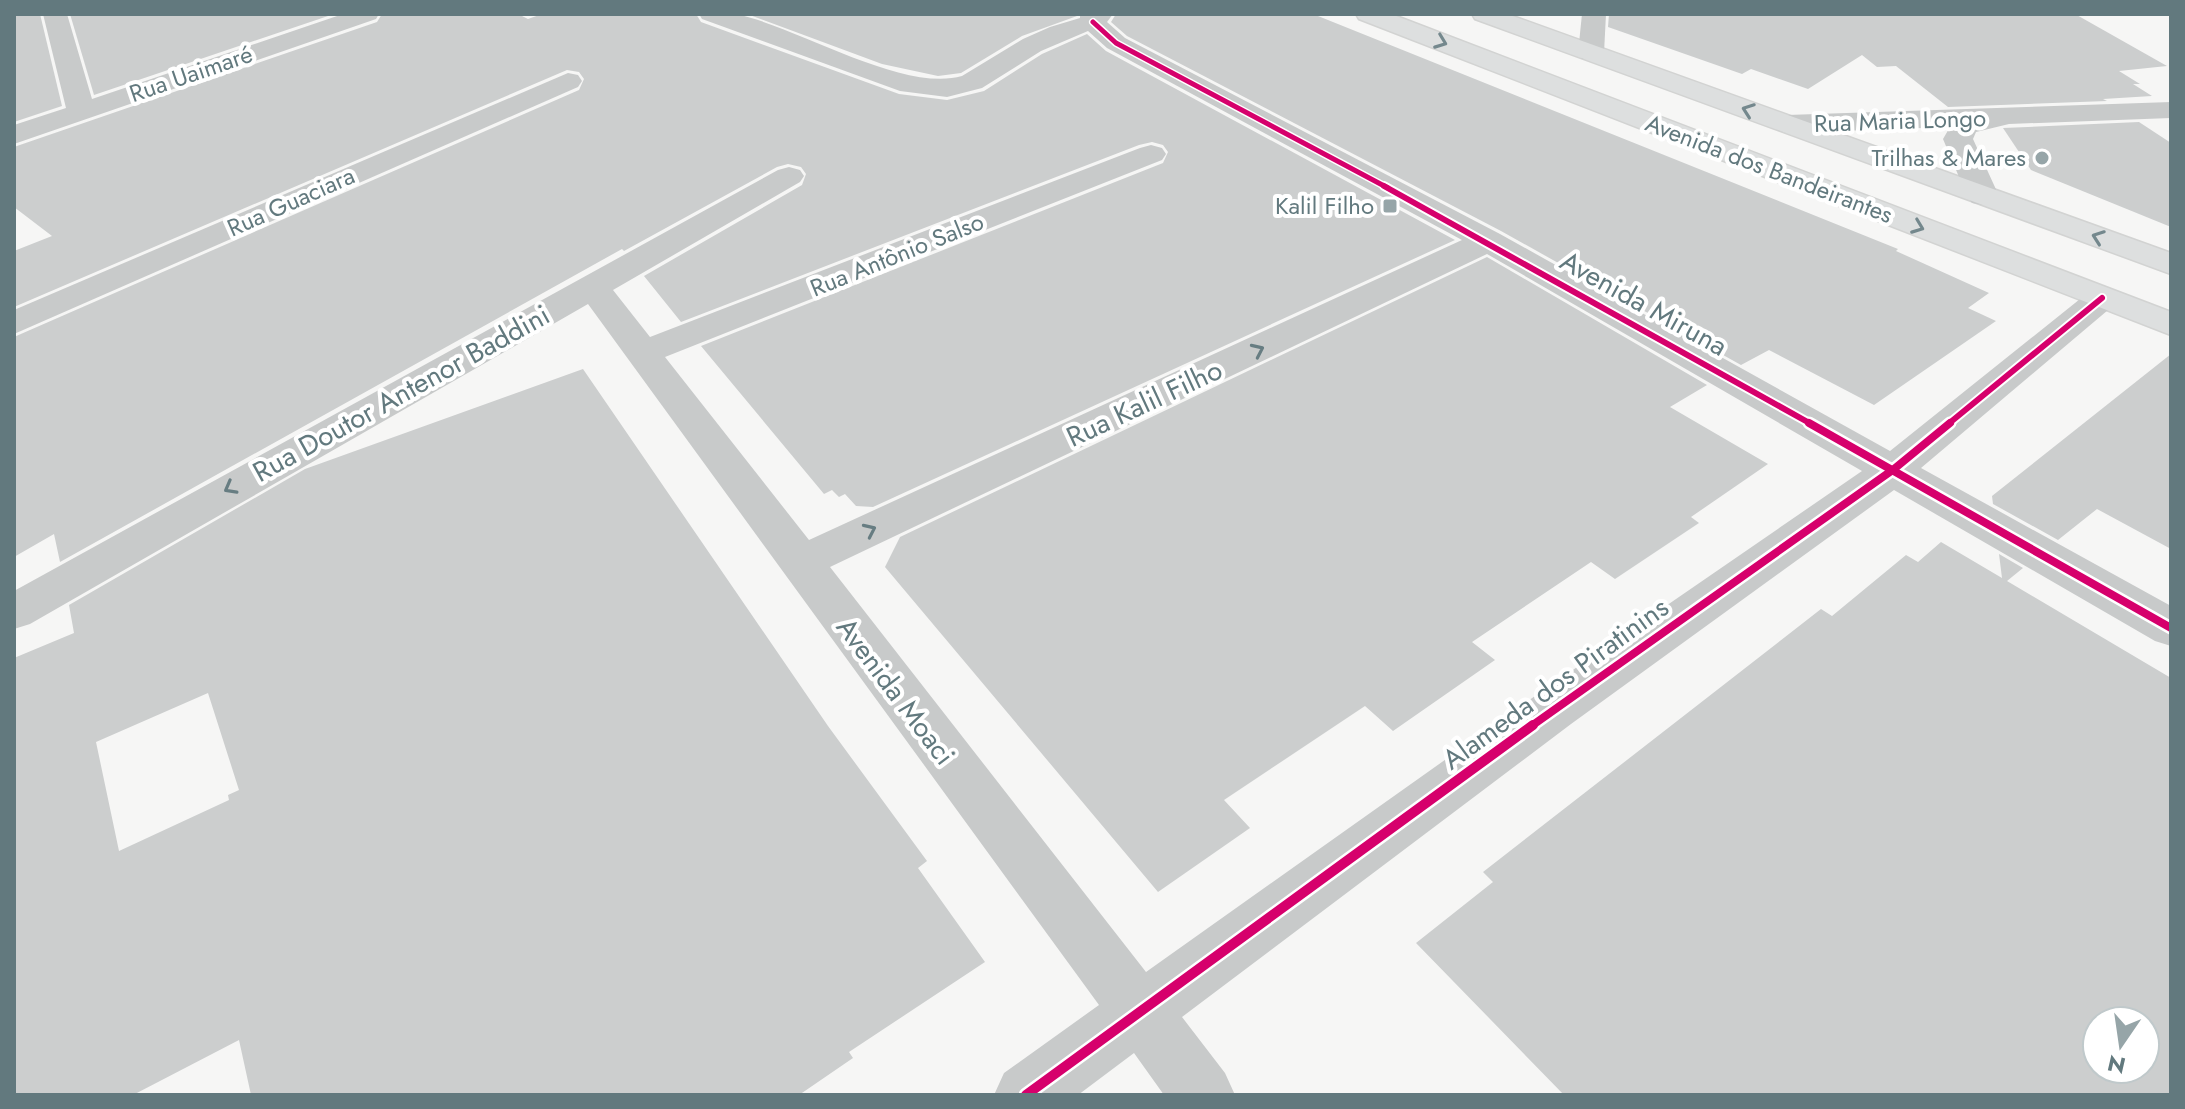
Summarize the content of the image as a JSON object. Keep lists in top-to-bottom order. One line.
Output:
{"streets":{"highway":["Avenida dos Bandeirantes"],"street":["Rua Uaimaré","Rua Maria Longo","Rua Guaciara","Rua Antônio Salso","Avenida Miruna","Rua Doutor Antenor Baddini","Rua Kalil Filho","Alameda dos Piratinins","Avenida Moaci"]},"crossings":[["Rua Maria Longo","Avenida dos Bandeirantes"],["Avenida dos Bandeirantes","Alameda dos Piratinins"],["Rua Antônio Salso","Avenida Moaci"],["Avenida Miruna","Rua Kalil Filho"],["Avenida Miruna","Alameda dos Piratinins"],["Rua Doutor Antenor Baddini","Avenida Moaci"],["Rua Kalil Filho","Avenida Moaci"],["Alameda dos Piratinins","Avenida Moaci"]],"one_way":["Rua Doutor Antenor Baddini","Rua Kalil Filho"],"places":{"other":["Trilhas & Mares"],"transit":["Kalil Filho"]},"north":"bottom"}
